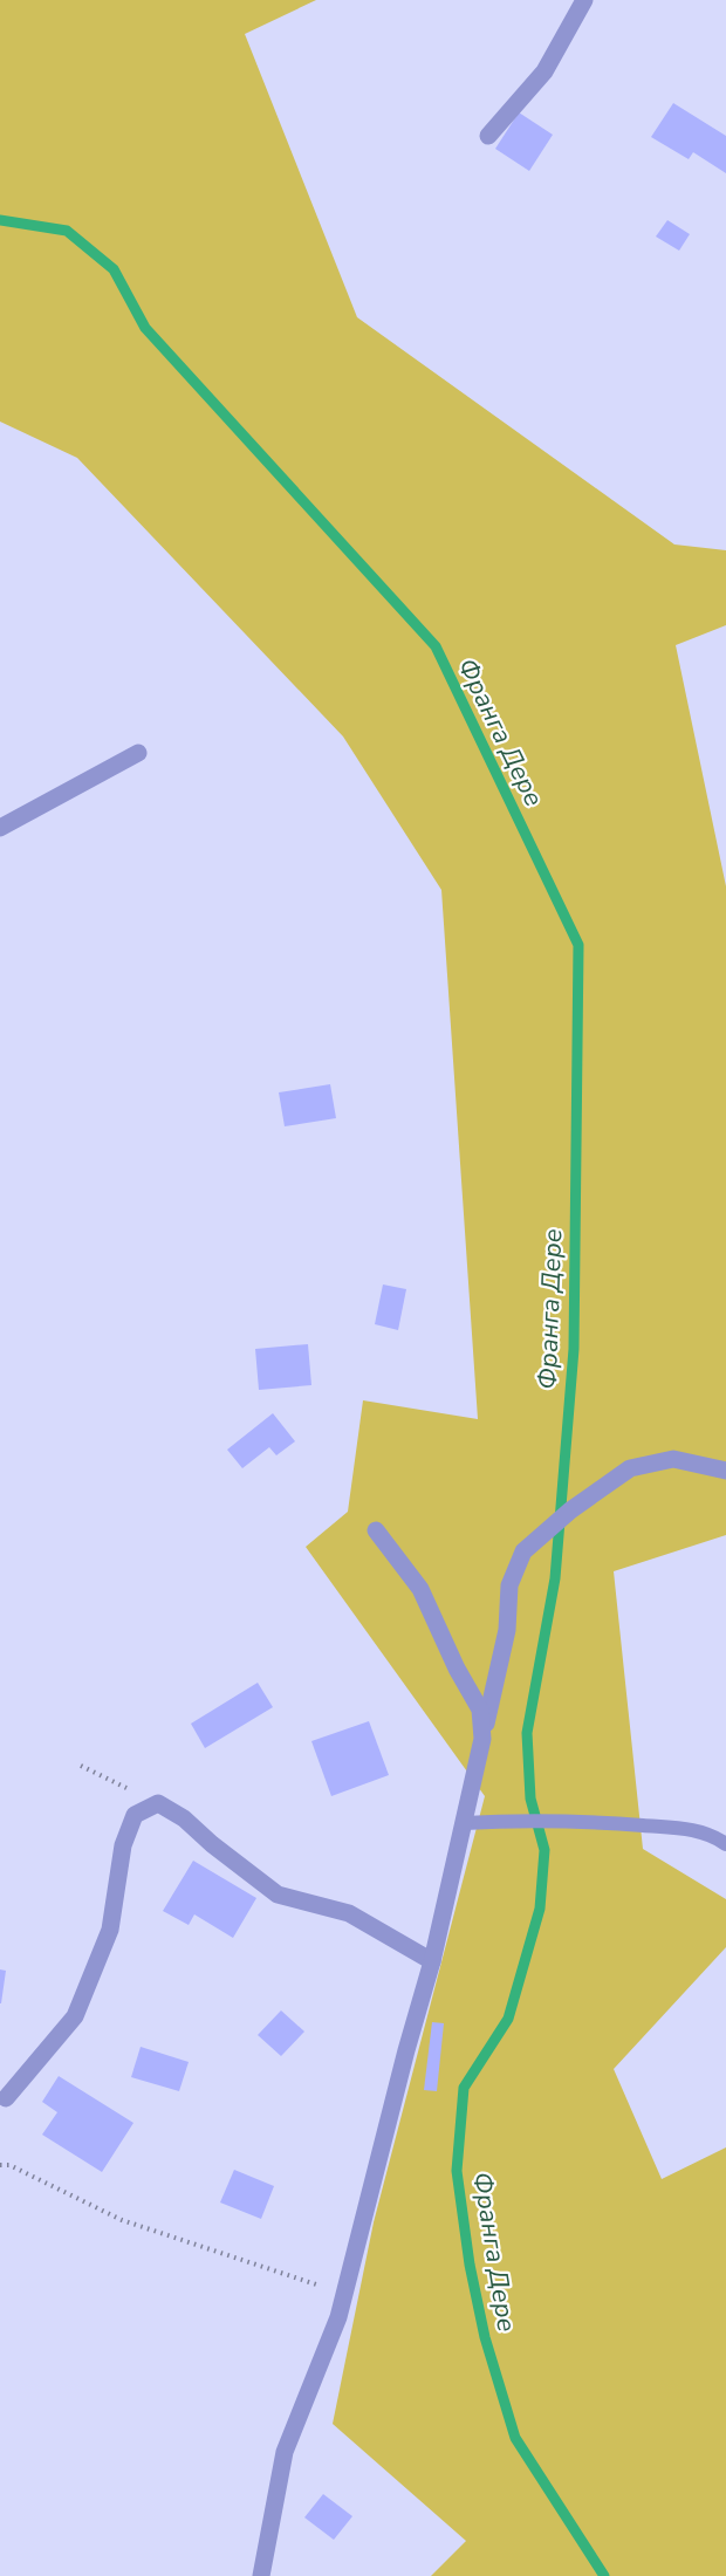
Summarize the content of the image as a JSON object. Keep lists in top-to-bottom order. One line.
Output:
{"water":["Франга Дере"]}
